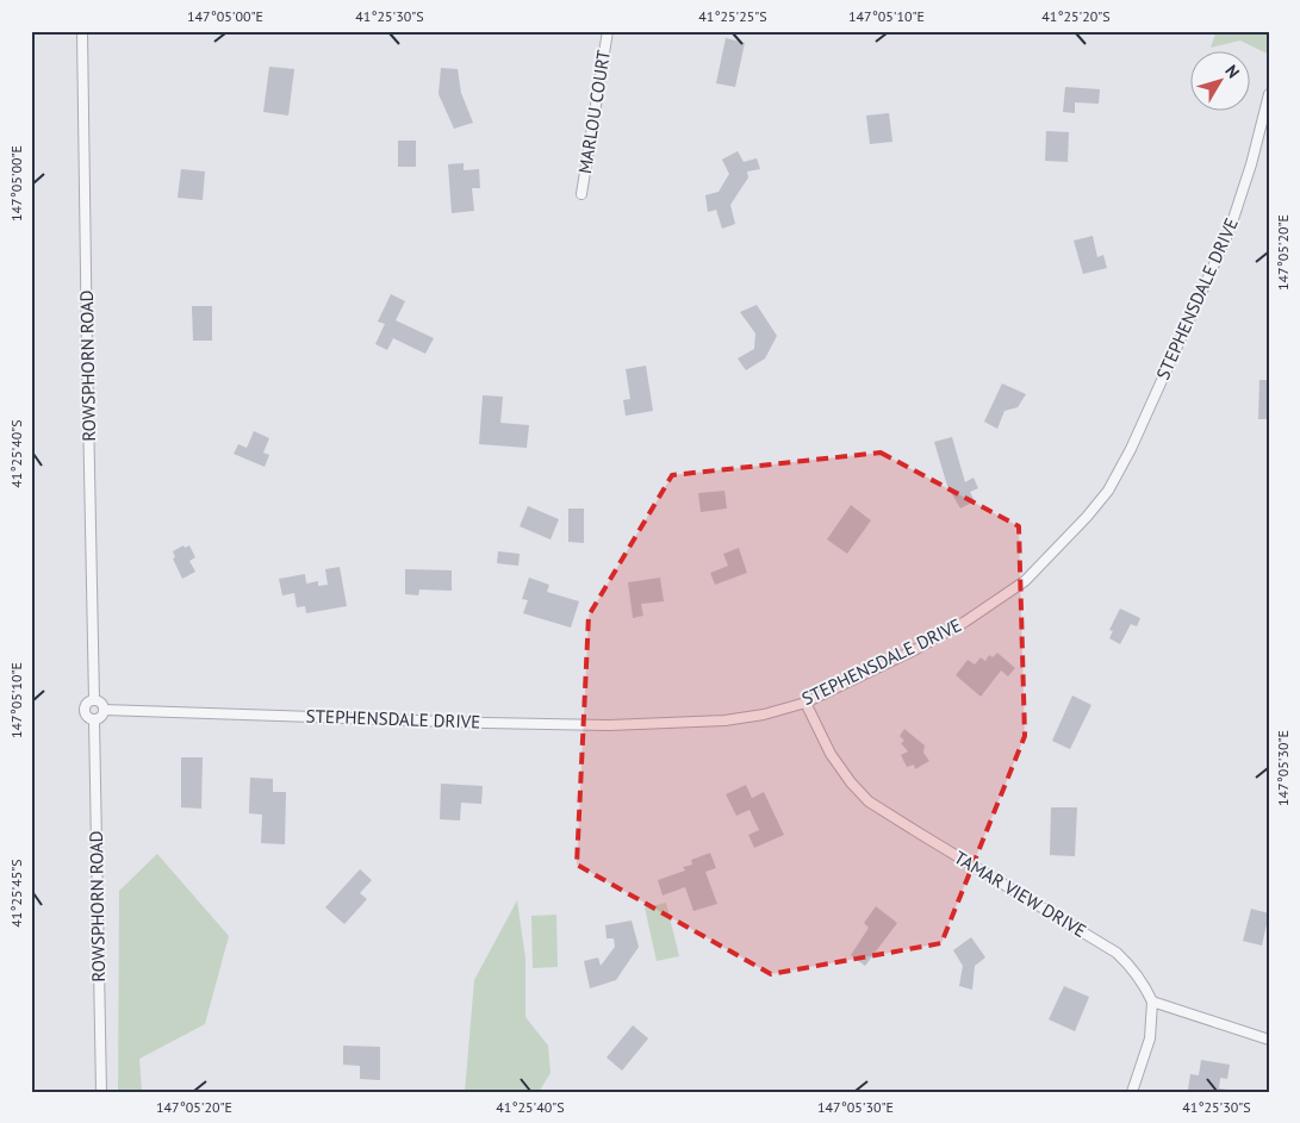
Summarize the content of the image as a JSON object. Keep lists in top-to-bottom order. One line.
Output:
{"streets":{"street":["MARLOU COURT","STEPHENSDALE DRIVE","ROWSPHORN ROAD","TAMAR VIEW DRIVE"]},"crossings":[["STEPHENSDALE DRIVE","ROWSPHORN ROAD"],["STEPHENSDALE DRIVE","TAMAR VIEW DRIVE"]],"north":"top right","coordinates":["147°05'00\"E","41°25'30\"S","41°25'25\"S","147°05'10\"E","41°25'20\"S","147°05'20\"E","41°25'40\"S","147°05'30\"E","41°25'45\"S"]}
